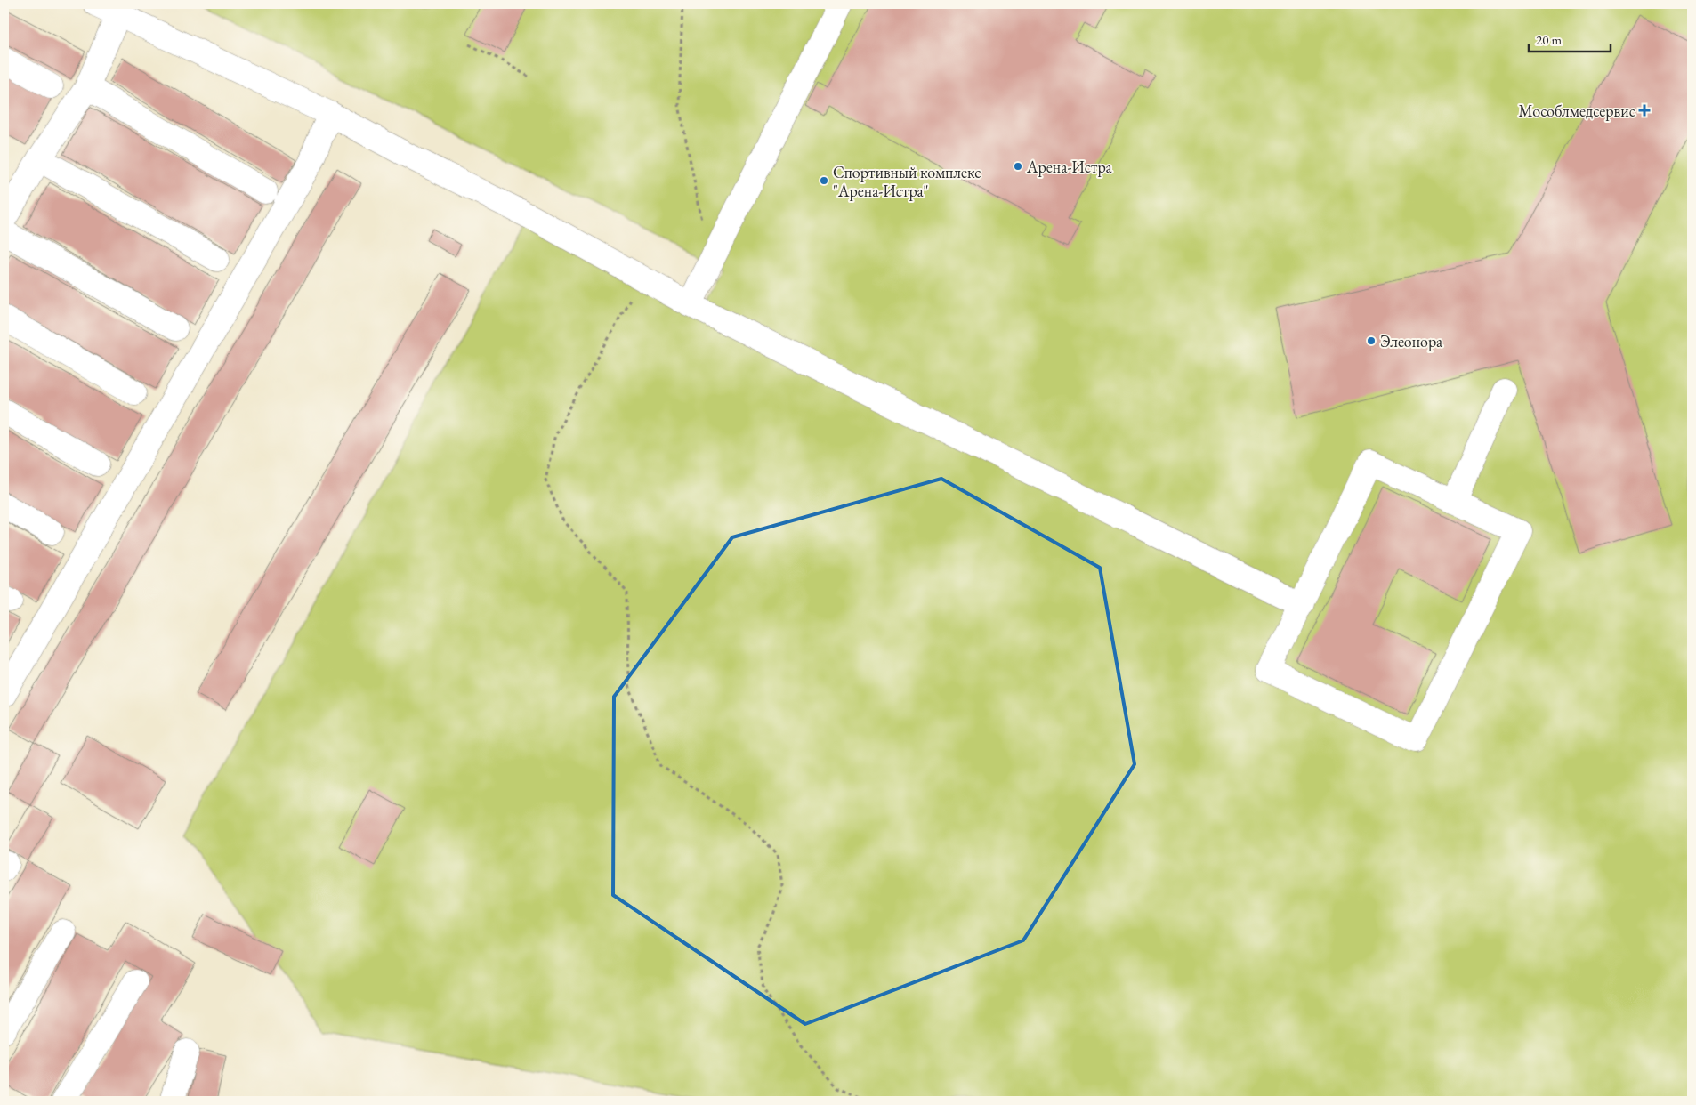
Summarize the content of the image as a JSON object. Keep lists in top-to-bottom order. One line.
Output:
{"places":{"health":["Мособлмедсервис"],"other":["Арена-Истра","Спортивный комплекс \"Арена-Истра\"","Элеонора"]},"scale_bar":"20 m"}
